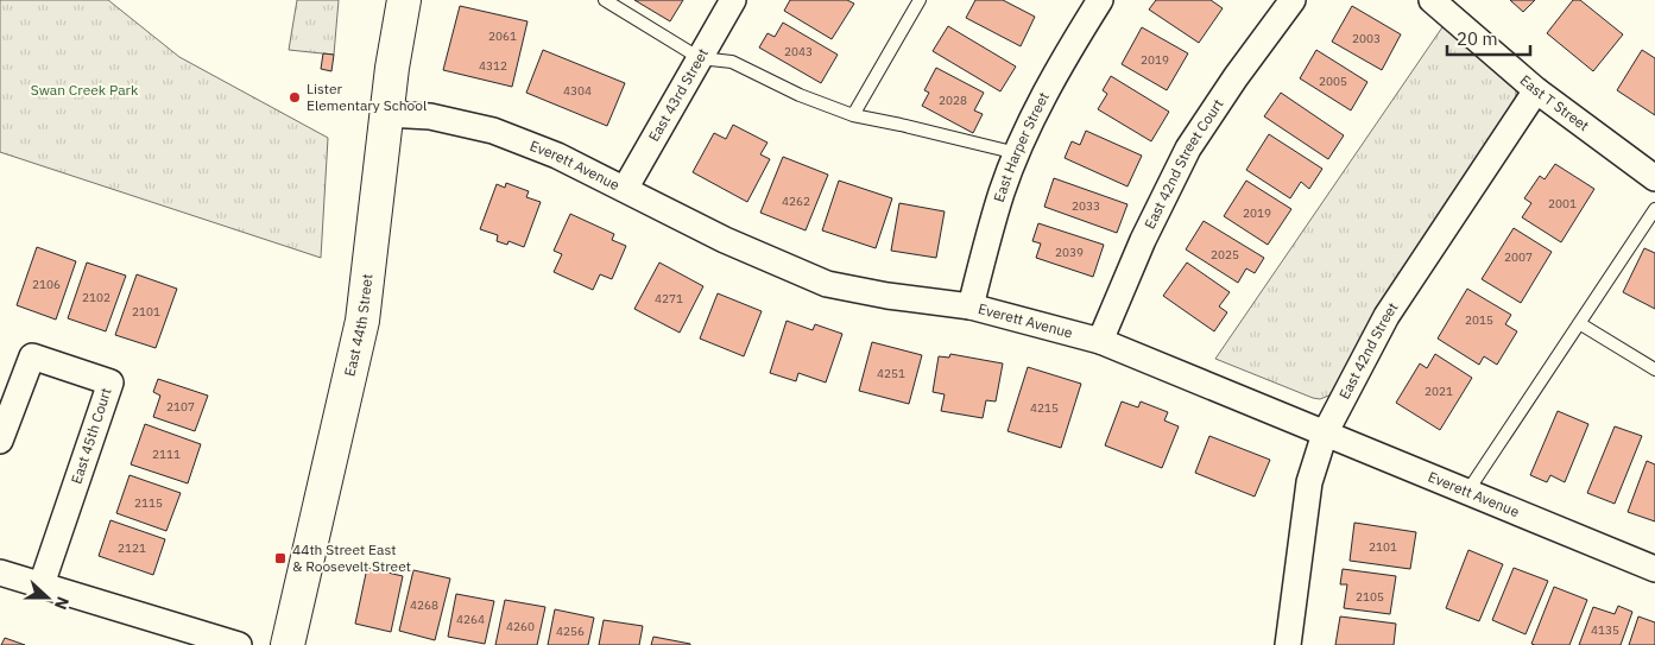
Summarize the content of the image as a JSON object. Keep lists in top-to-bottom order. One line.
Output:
{"streets":{"street":["East 43rd Street","East T Street","East Harper Street","East 42nd Street Court","Everett Avenue","East 44th Street","East 42nd Street","East 45th Court"]},"crossings":[["East 43rd Street","Everett Avenue"],["East T Street","East 42nd Street"],["East Harper Street","Everett Avenue"],["East 42nd Street Court","Everett Avenue"],["Everett Avenue","East 44th Street"],["Everett Avenue","East 42nd Street"]],"parks":["Swan Creek Park"],"places":{"other":["Lister Elementary School"],"transit":["44th Street East & Roosevelt Street"]},"house_numbers":["2061","2003","2043","2019","4312","2005","4304","2028","4262","2001","2033","2019","2039","2025","2007","2106","2102","4271","2101","2015","4251","2021","2107","4215","2111","2115","2101","2121","2105","4268","4264","4260","4135","4256"],"scale_bar":"20 m","north":"right"}
